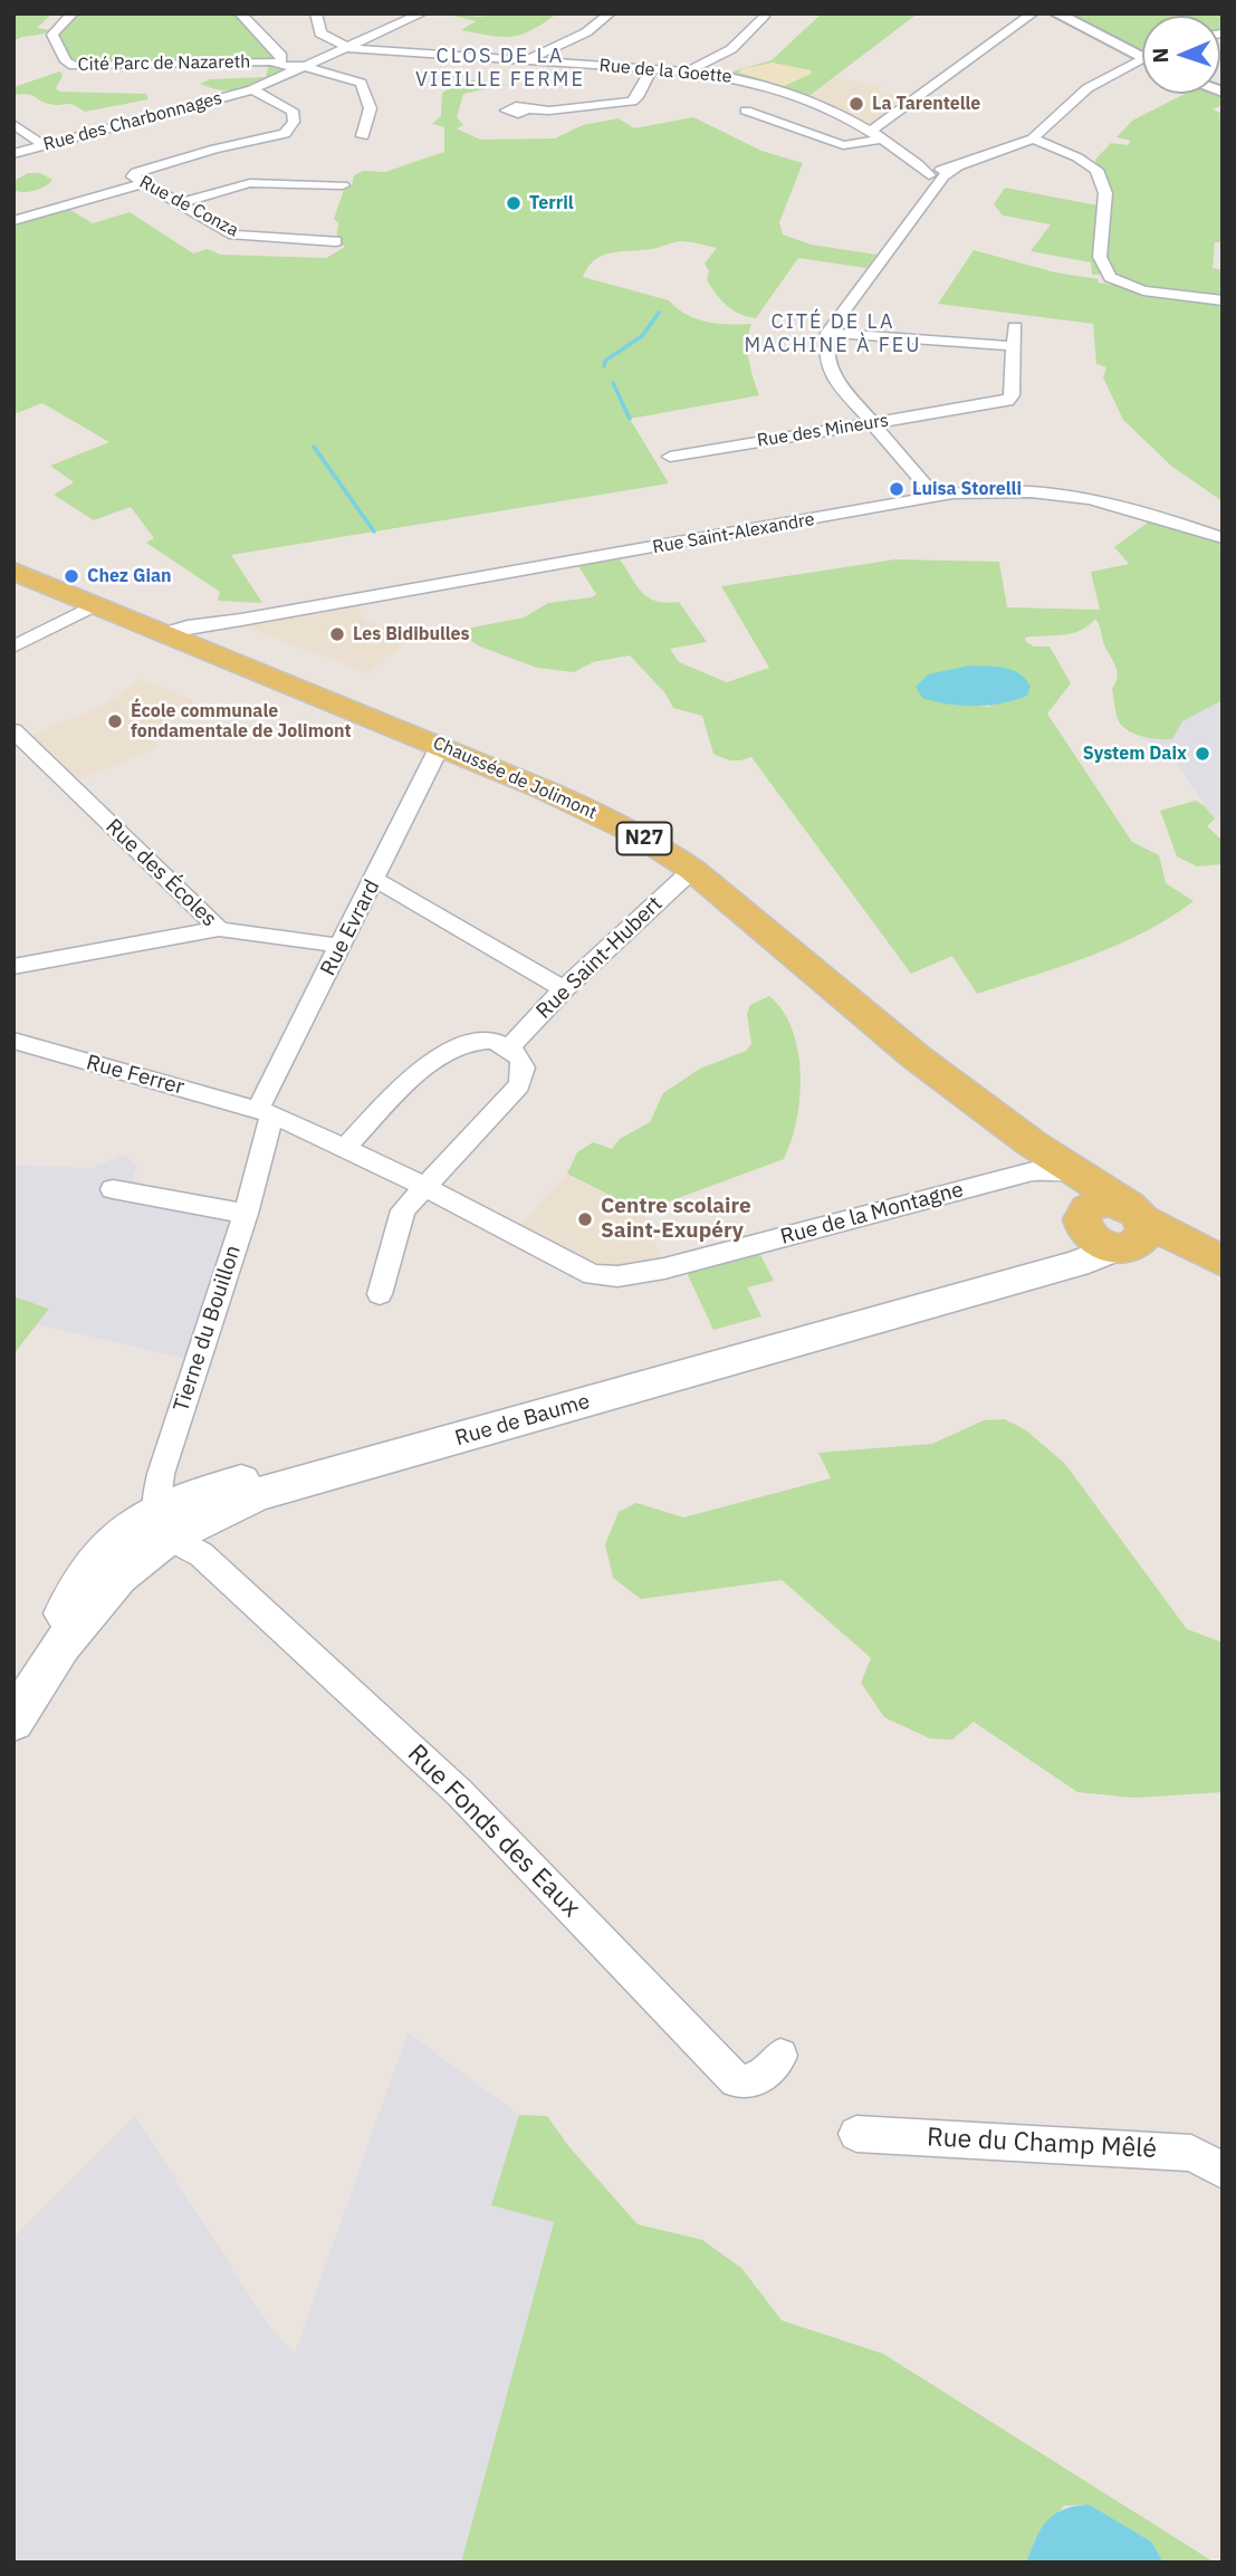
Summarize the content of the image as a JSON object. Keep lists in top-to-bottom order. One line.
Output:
{"streets":{"main road":["Chaussée de Jolimont","N27","Rue de Baume"],"street":["Cité Parc de Nazareth","Rue de la Goette","Rue des Charbonnages","Rue de Conza","Rue des Mineurs","Rue Saint-Alexandre","Rue des Écoles","Rue Evrard","Rue Saint-Hubert","Rue Ferrer","Rue de la Montagne","Tierne du Bouillon","Rue Fonds des Eaux","Rue du Champ Mêlé"]},"crossings":[["Cité Parc de Nazareth","Rue des Charbonnages"],["Rue de la Goette","Rue des Charbonnages"],["Rue des Charbonnages","Rue de Conza"],["Rue Saint-Alexandre","Chaussée de Jolimont"],["Chaussée de Jolimont","N27"],["Chaussée de Jolimont","Rue Evrard"],["Chaussée de Jolimont","Rue Saint-Hubert"],["Chaussée de Jolimont","Rue de la Montagne"],["Chaussée de Jolimont","Rue de Baume"],["N27","Rue de Baume"],["Rue des Écoles","Rue Evrard"],["Rue Evrard","Rue Ferrer"],["Rue Evrard","Tierne du Bouillon"],["Rue Ferrer","Rue de la Montagne"],["Rue Ferrer","Tierne du Bouillon"],["Tierne du Bouillon","Rue de Baume"],["Tierne du Bouillon","Rue Fonds des Eaux"],["Rue de Baume","Rue Fonds des Eaux"]],"districts":["CLOS DE LA VIEILLE FERME","CITÉ DE LA MACHINE À FEU"],"places":["La Tarentelle","Terril","Luisa Storelli","Chez Gian","Les Bidibulles","École communale fondamentale de Jolimont","System Daix","Centre scolaire Saint-Exupéry"],"north":"left"}
